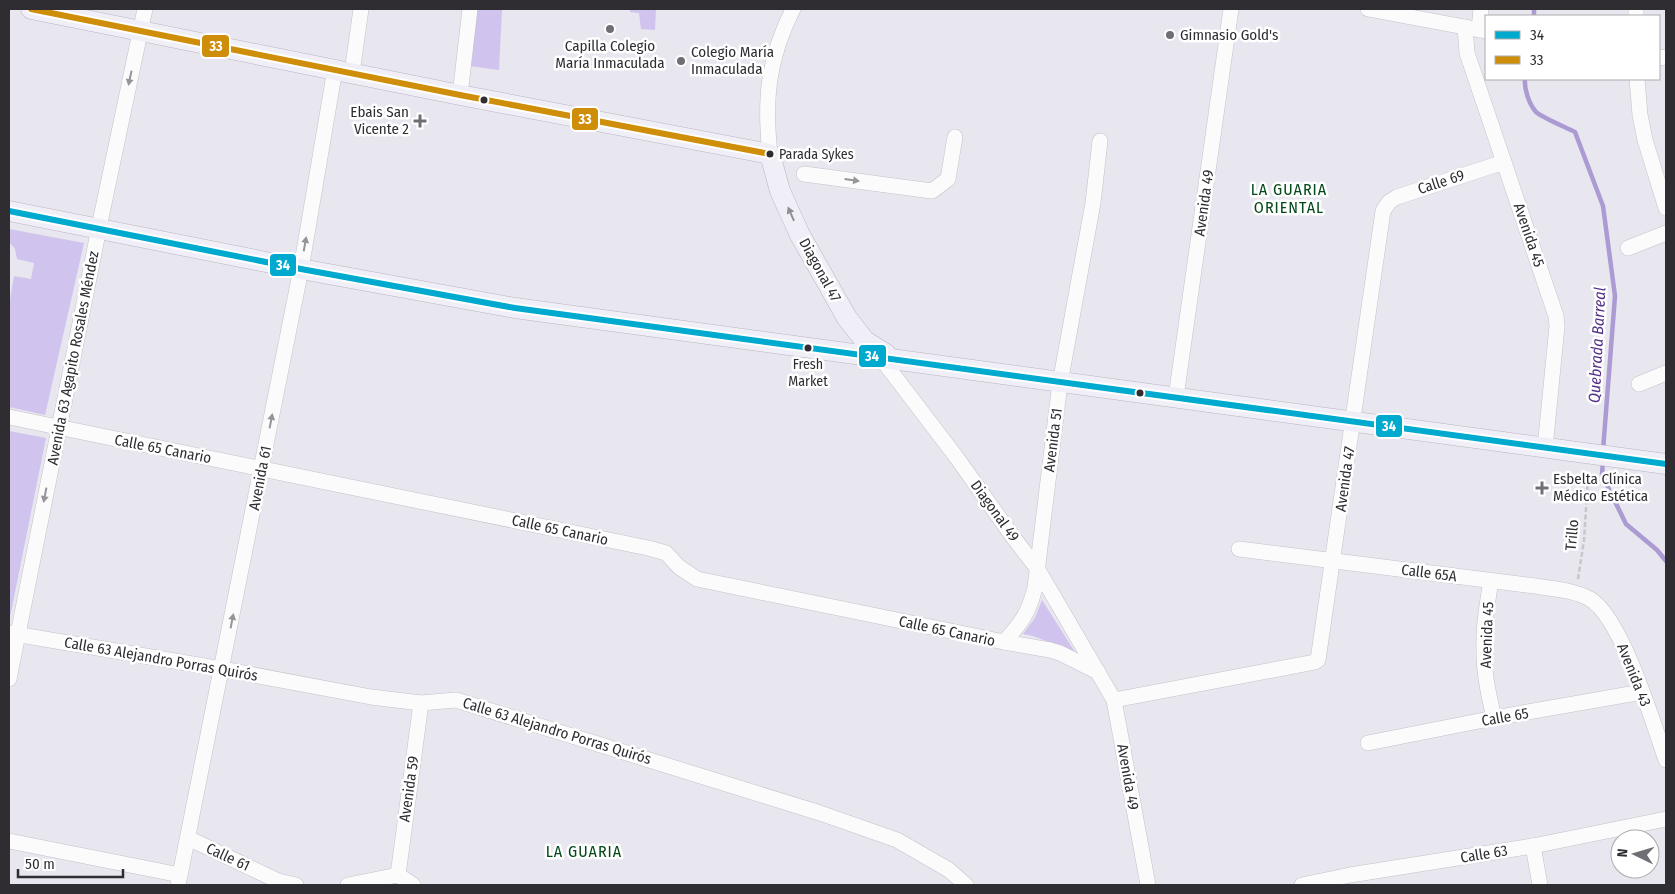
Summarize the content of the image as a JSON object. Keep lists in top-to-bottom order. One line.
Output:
{"streets":{"main road":["Diagonal 47"],"street":["Calle 69","Avenida 49","Avenida 45","Avenida 63 Agapito Rosales Méndez","Avenida 51","Calle 65 Canario","Avenida 61","Avenida 47","Diagonal 49","Calle 65A","Calle 63 Alejandro Porras Quirós","Avenida 43","Calle 65","Avenida 59","Calle 63","Calle 61"],"path":["Trillo"]},"crossings":[["Calle 69","Avenida 45"],["Calle 69","Avenida 47"],["Avenida 49","Calle 65 Canario"],["Avenida 49","Avenida 47"],["Avenida 49","Diagonal 49"],["Avenida 45","Calle 65A"],["Avenida 45","Calle 65"],["Avenida 63 Agapito Rosales Méndez","Calle 65 Canario"],["Avenida 63 Agapito Rosales Méndez","Calle 63 Alejandro Porras Quirós"],["Avenida 51","Calle 65 Canario"],["Avenida 51","Diagonal 49"],["Calle 65 Canario","Avenida 61"],["Calle 65 Canario","Diagonal 49"],["Avenida 61","Calle 63 Alejandro Porras Quirós"],["Avenida 61","Calle 61"],["Avenida 47","Calle 65A"],["Trillo","Calle 65A"],["Calle 65A","Avenida 43"],["Calle 63 Alejandro Porras Quirós","Avenida 59"],["Avenida 43","Calle 65"]],"one_way":["Diagonal 47","Avenida 63 Agapito Rosales Méndez","Avenida 61"],"districts":["LA GUARIA ORIENTAL","LA GUARIA"],"water":["Quebrada Barreal"],"places":{"other":["Capilla Colegio María Inmaculada","Gimnasio Gold's","Colegio María Inmaculada","Parada Sykes","Fresh Market"],"health":["Ebais San Vicente 2","Esbelta Clínica Médico Estética"]},"lines":["transit line 33","transit line 34"],"legend":["34","33"],"scale_bar":"50 m","north":"left"}
